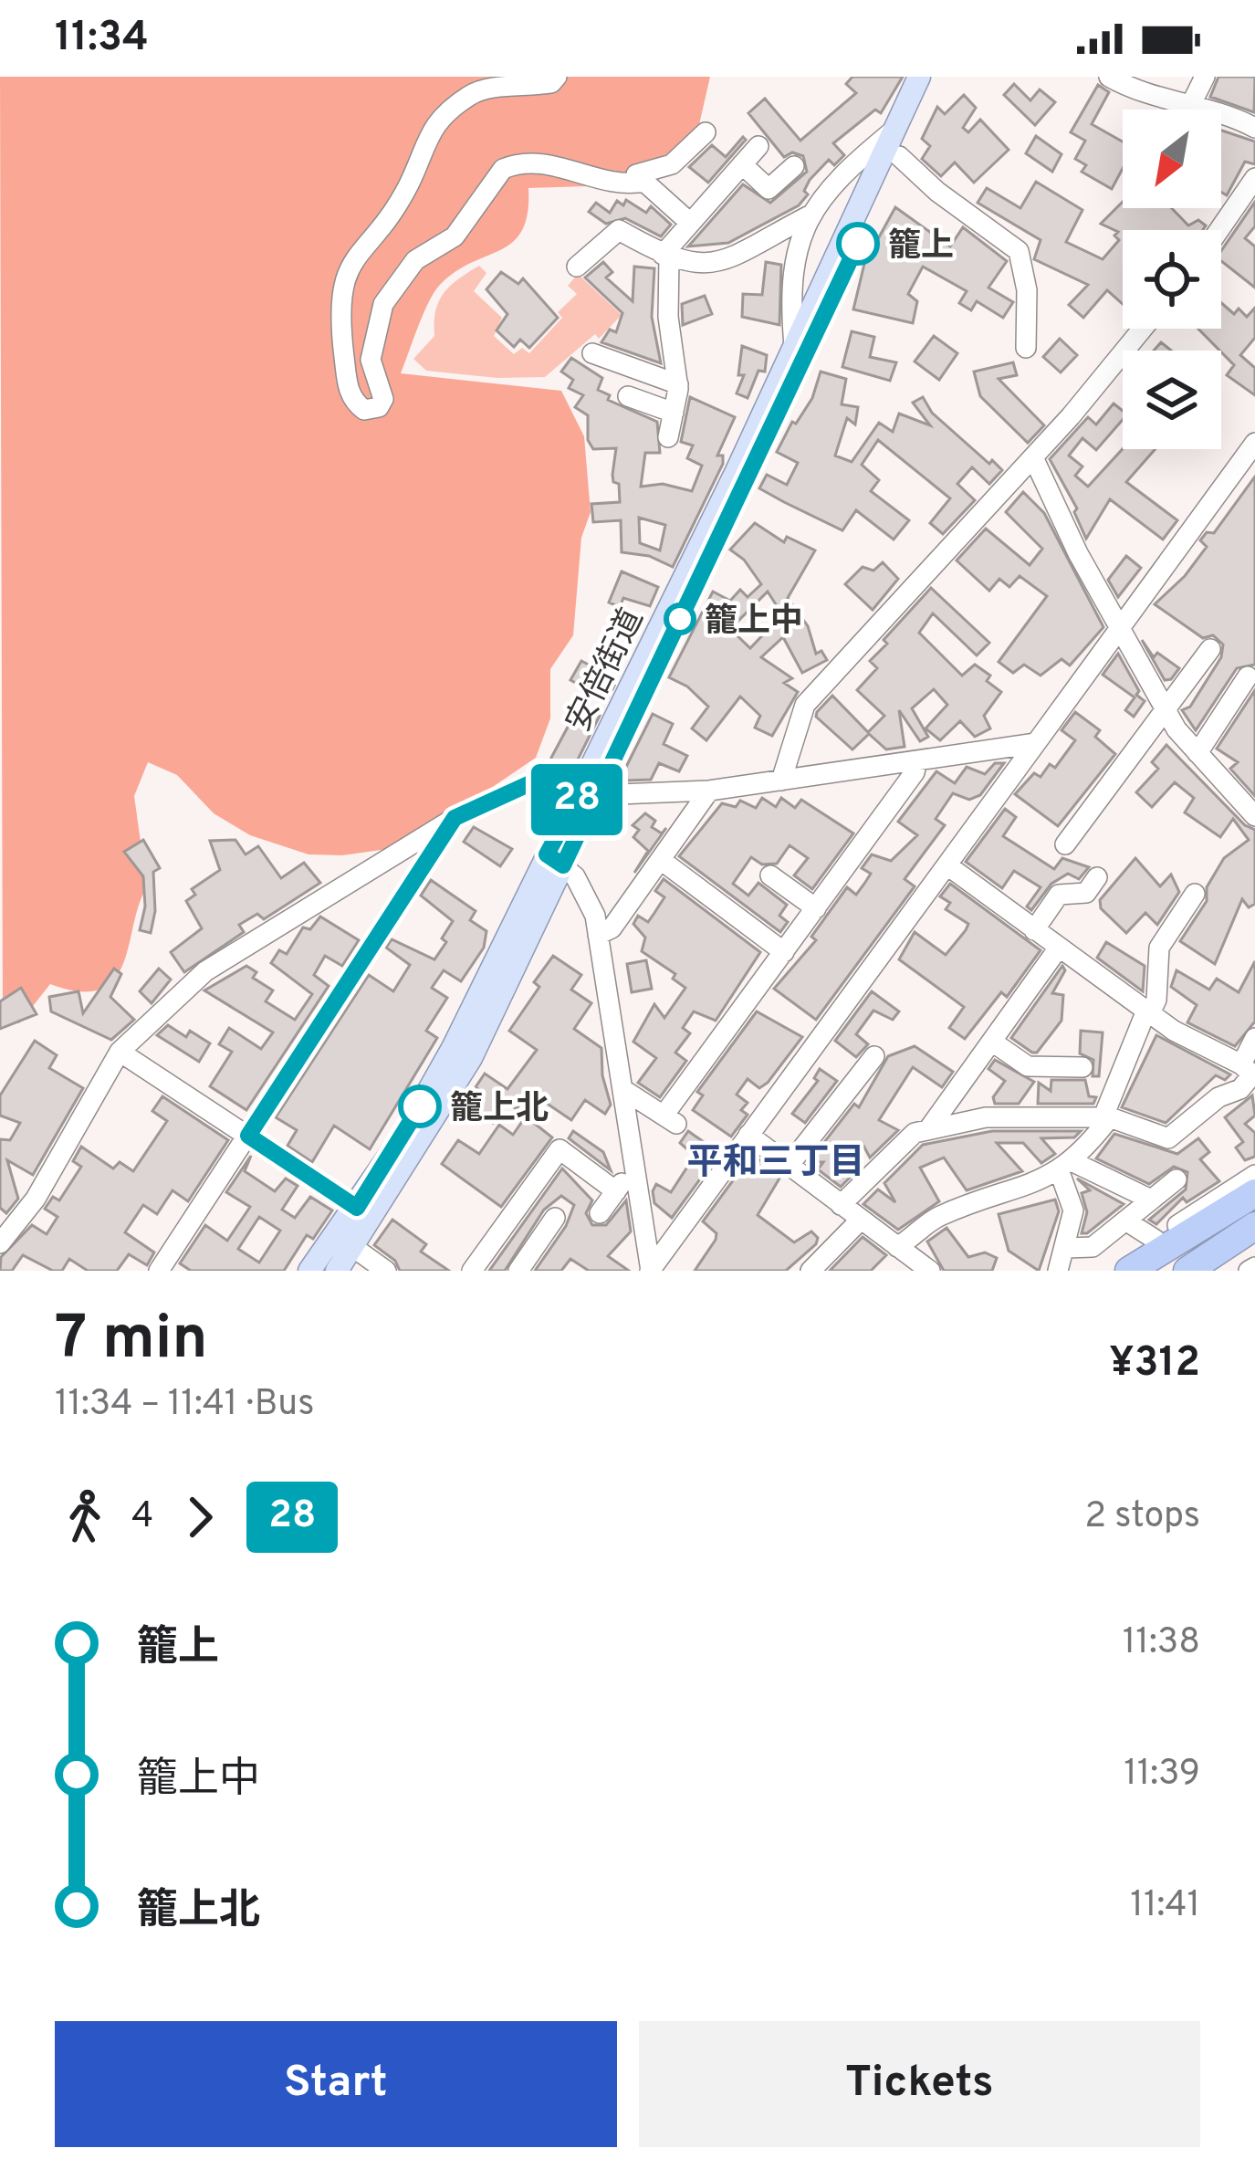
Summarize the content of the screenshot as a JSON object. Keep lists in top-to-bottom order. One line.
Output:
{"streets":{"main road":["安倍街道"]},"districts":["平和三丁目"],"places":["籠上","籠上中","籠上北"],"lines":["bus line 28"],"north":"bottom left","page":{"status":"11:34","on_map":"28","heading":["7 min","11:34 – 11:41 · Bus","¥312"],"legs":["4","28","2 stops"],"list":[{"name":"籠上","value":"11:38"},{"name":"籠上中","value":"11:39"},{"name":"籠上北","value":"11:41"}],"buttons":["Start","Tickets"]}}
